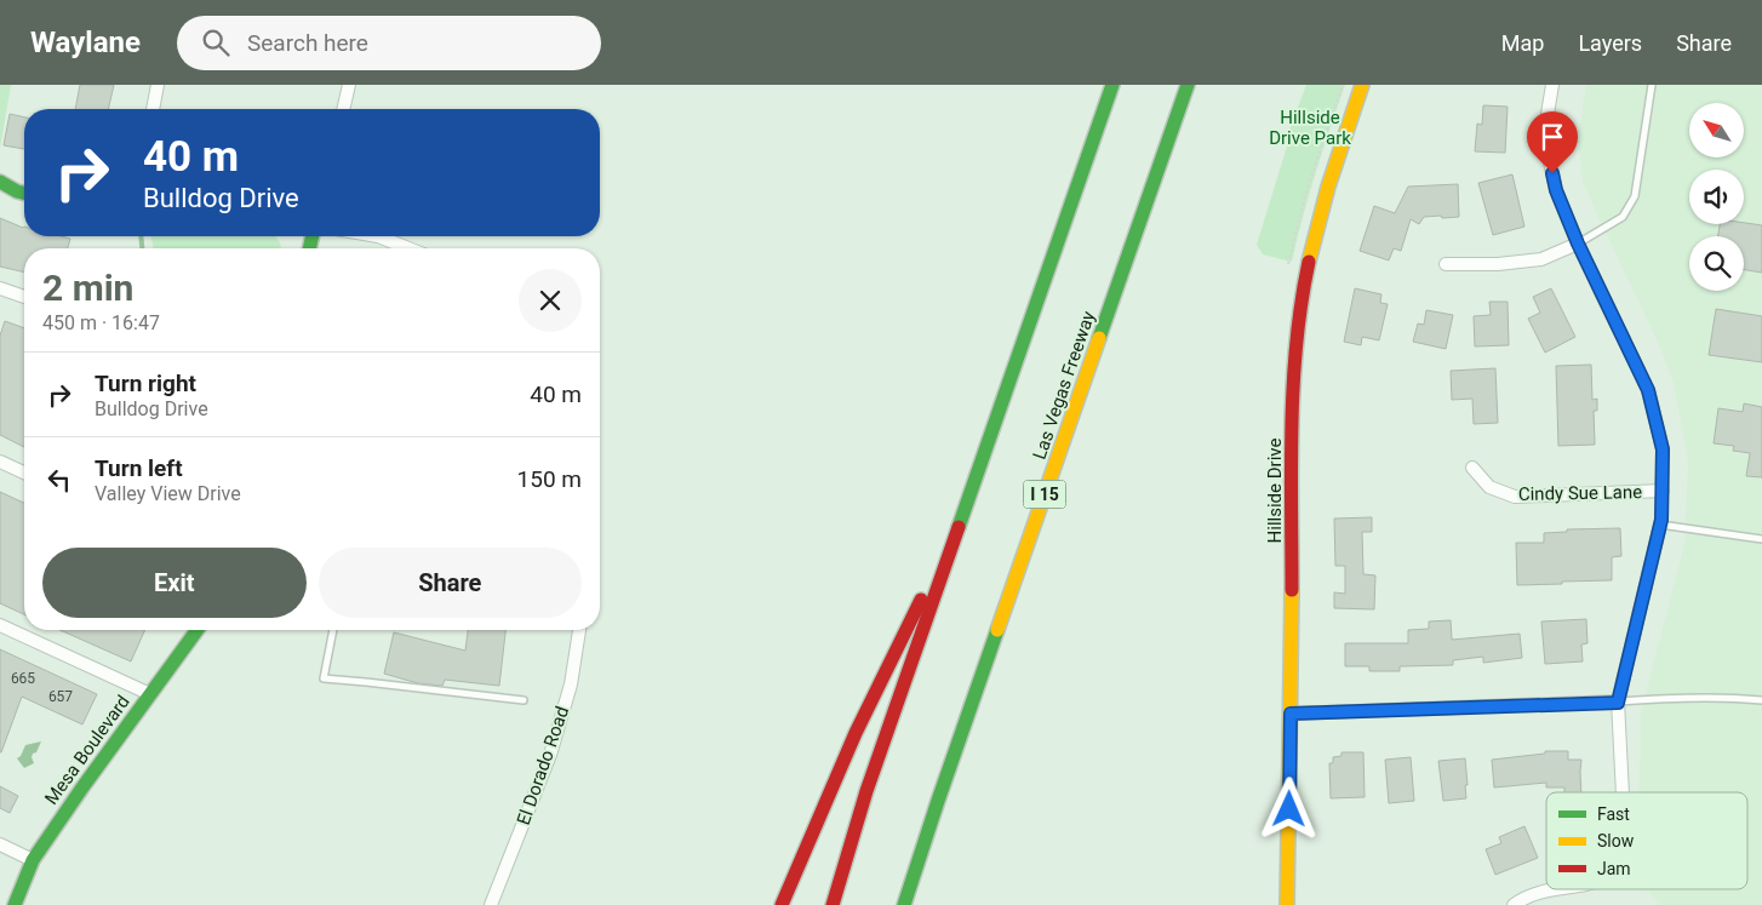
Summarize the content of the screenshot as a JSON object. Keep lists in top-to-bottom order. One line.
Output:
{"streets":{"main road":["Las Vegas Freeway","Hillside Drive","I 15","Mesa Boulevard"],"street":["Cindy Sue Lane","El Dorado Road"]},"parks":["Hillside Drive Park"],"house_numbers":["665","657"],"legend":["Fast","Slow","Jam"],"north":"top left","page":{"header":"Waylane","search":"Search here","nav":["Map","Layers","Share"],"turn":["40 m","Bulldog Drive"],"heading":["2 min","450 m · 16:47"],"list":[{"name":"Turn right","note":"Bulldog Drive","value":"40 m"},{"name":"Turn left","note":"Valley View Drive","value":"150 m"}],"buttons":["Exit","Share"]}}
